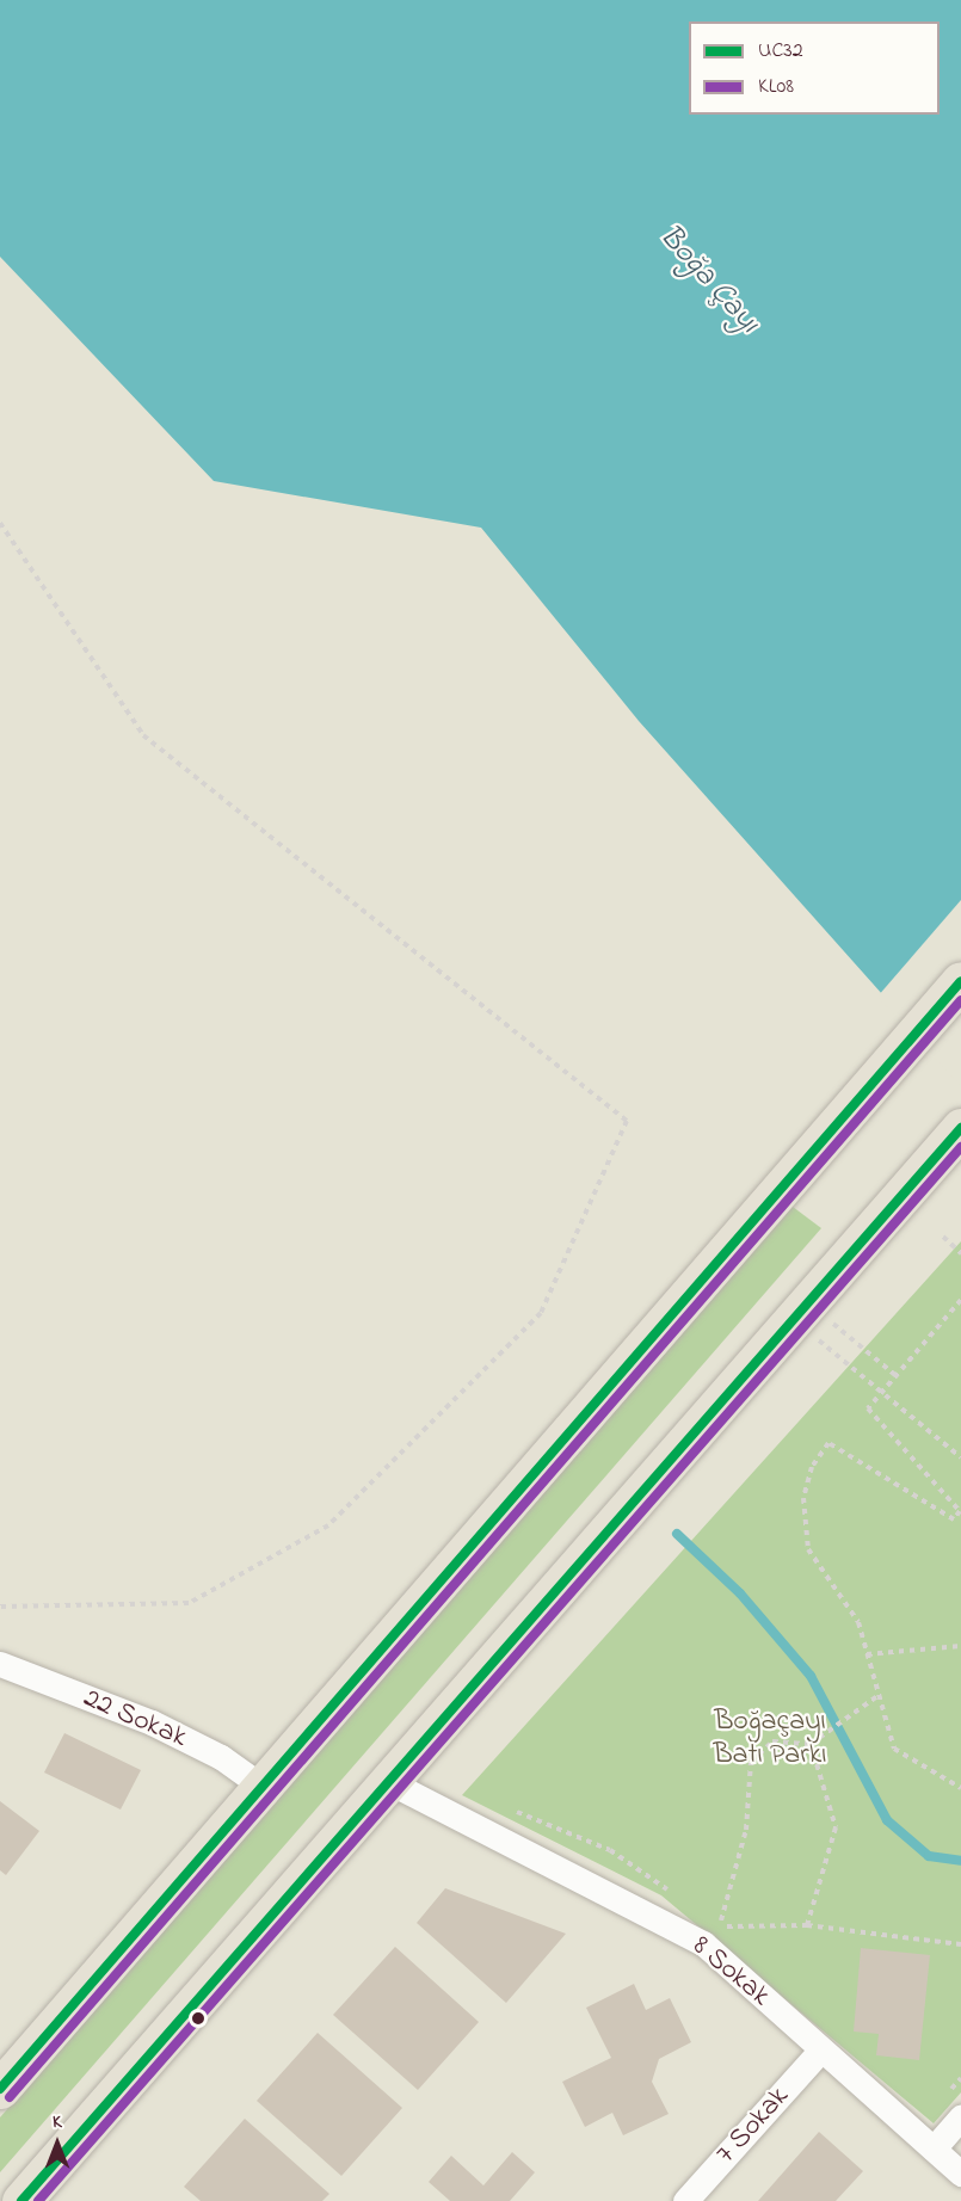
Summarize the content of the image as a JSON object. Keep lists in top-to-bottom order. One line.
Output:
{"streets":{"street":["22 Sokak","8 Sokak","7 Sokak"]},"crossings":[["8 Sokak","7 Sokak"]],"water":["Boğa Çayı"],"parks":["Boğaçayı Batı Parkı"],"lines":["transit line UC32","transit line KL08"],"legend":["UC32","KL08"],"north":"top"}
